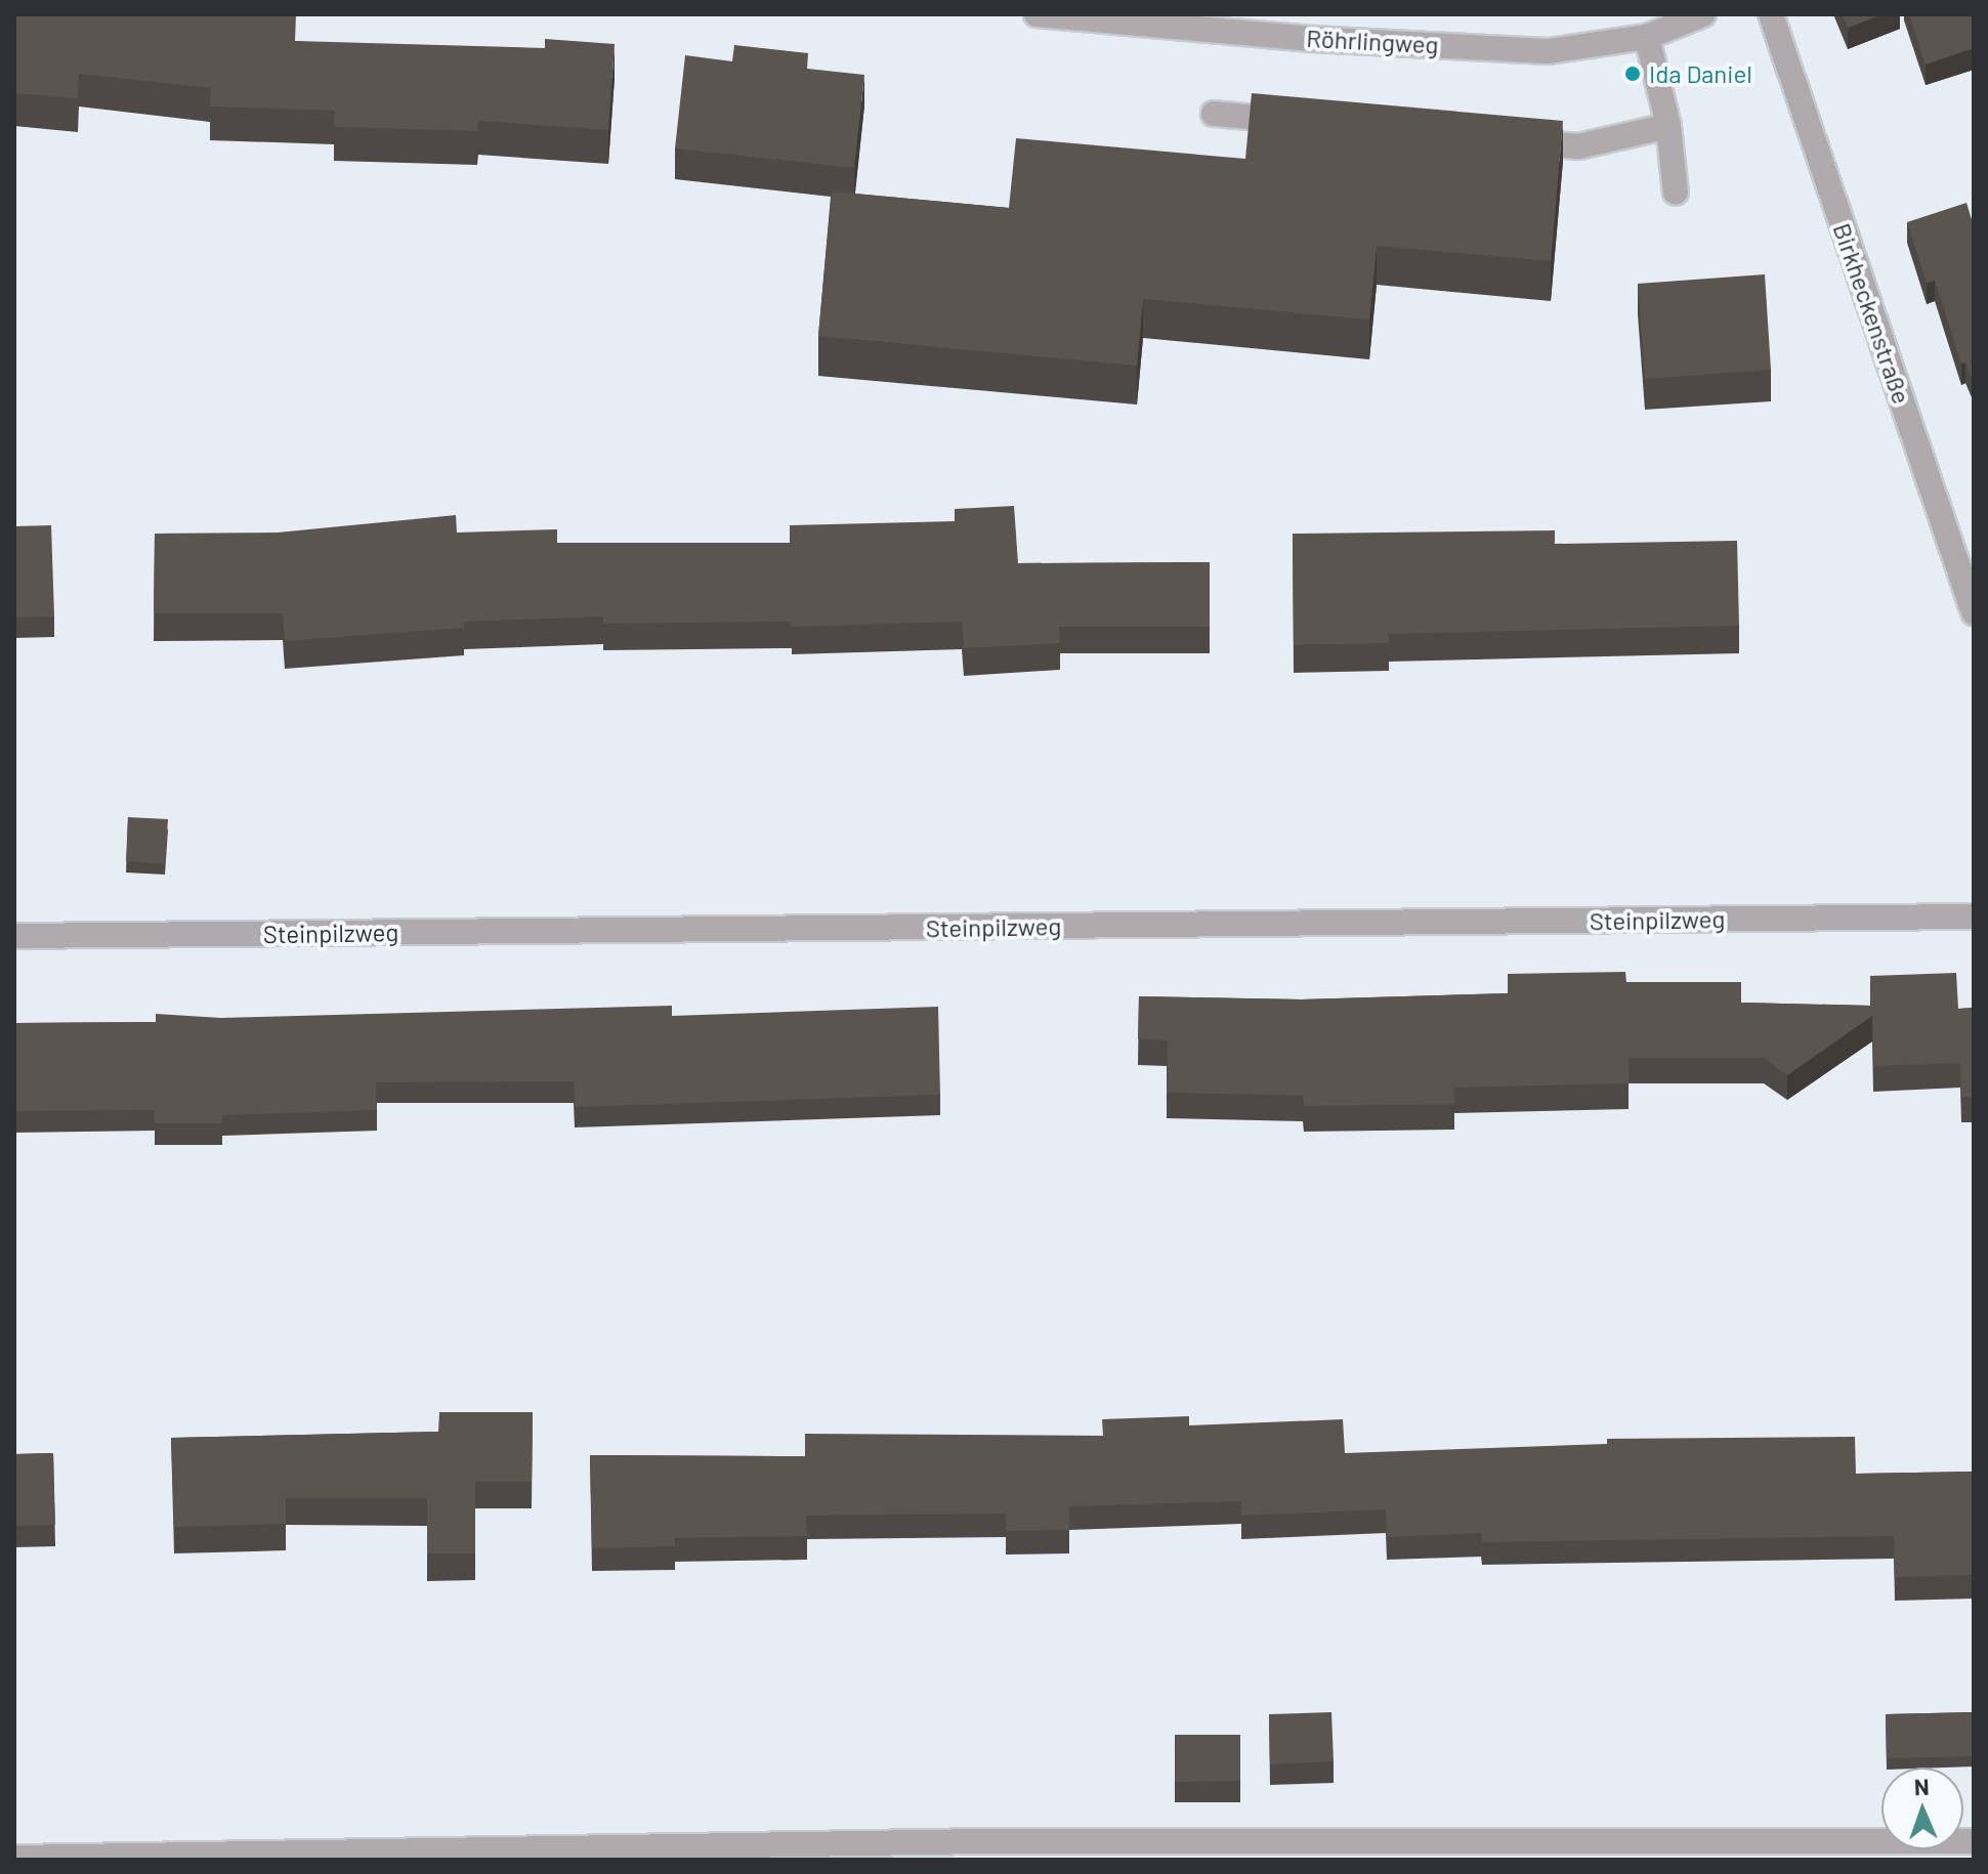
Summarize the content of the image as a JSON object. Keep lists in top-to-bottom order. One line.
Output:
{"streets":{"street":["Röhrlingweg","Birkheckenstraße","Steinpilzweg"]},"places":["Ida Daniel"],"north":"top"}
